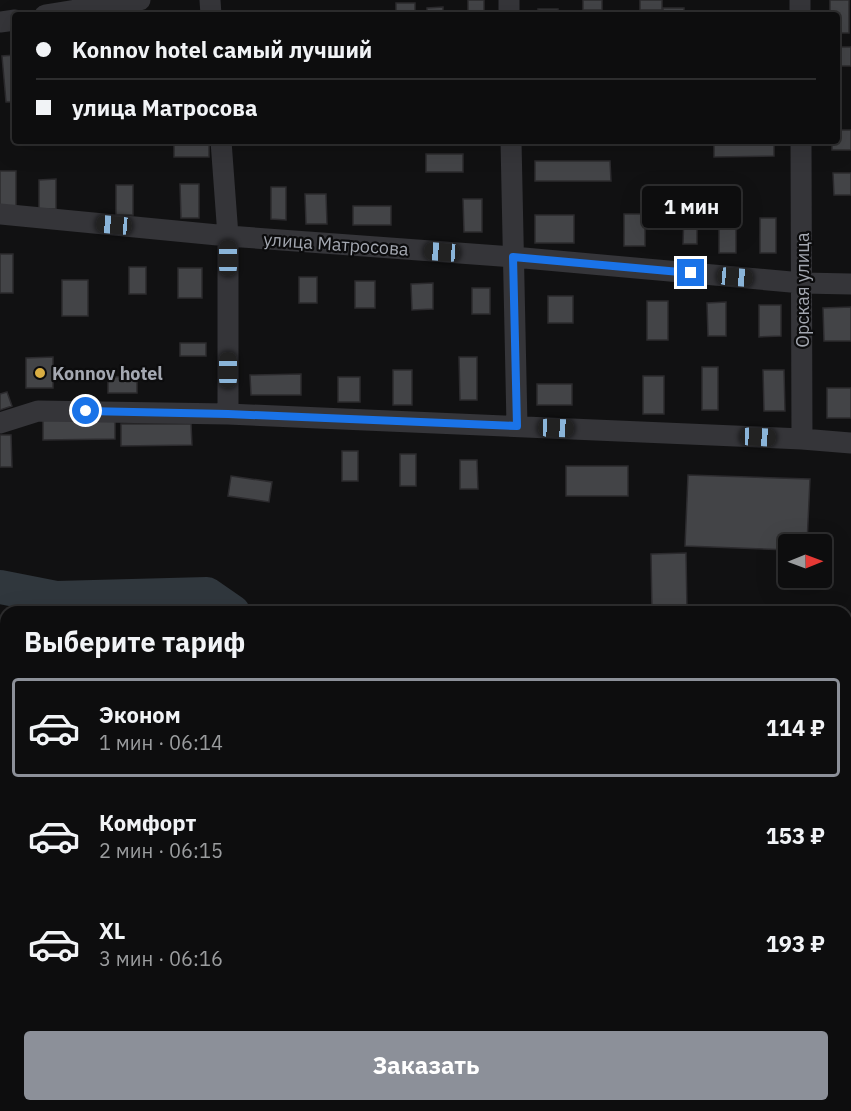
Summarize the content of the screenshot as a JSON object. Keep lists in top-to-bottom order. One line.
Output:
{"streets":{"street":["улица Матросова","Орская улица"]},"crossings":[["улица Матросова","Орская улица"]],"places":["Konnov hotel"],"north":"right","page":{"banner":["Konnov hotel самый лучший","улица Матросова"],"bubble":"1 мин","heading":"Выберите тариф","list":[{"name":"Эконом","note":"1 мин · 06:14","value":"114 ₽"},{"name":"Комфорт","note":"2 мин · 06:15","value":"153 ₽"},{"name":"XL","note":"3 мин · 06:16","value":"193 ₽"}],"buttons":"Заказать"}}
